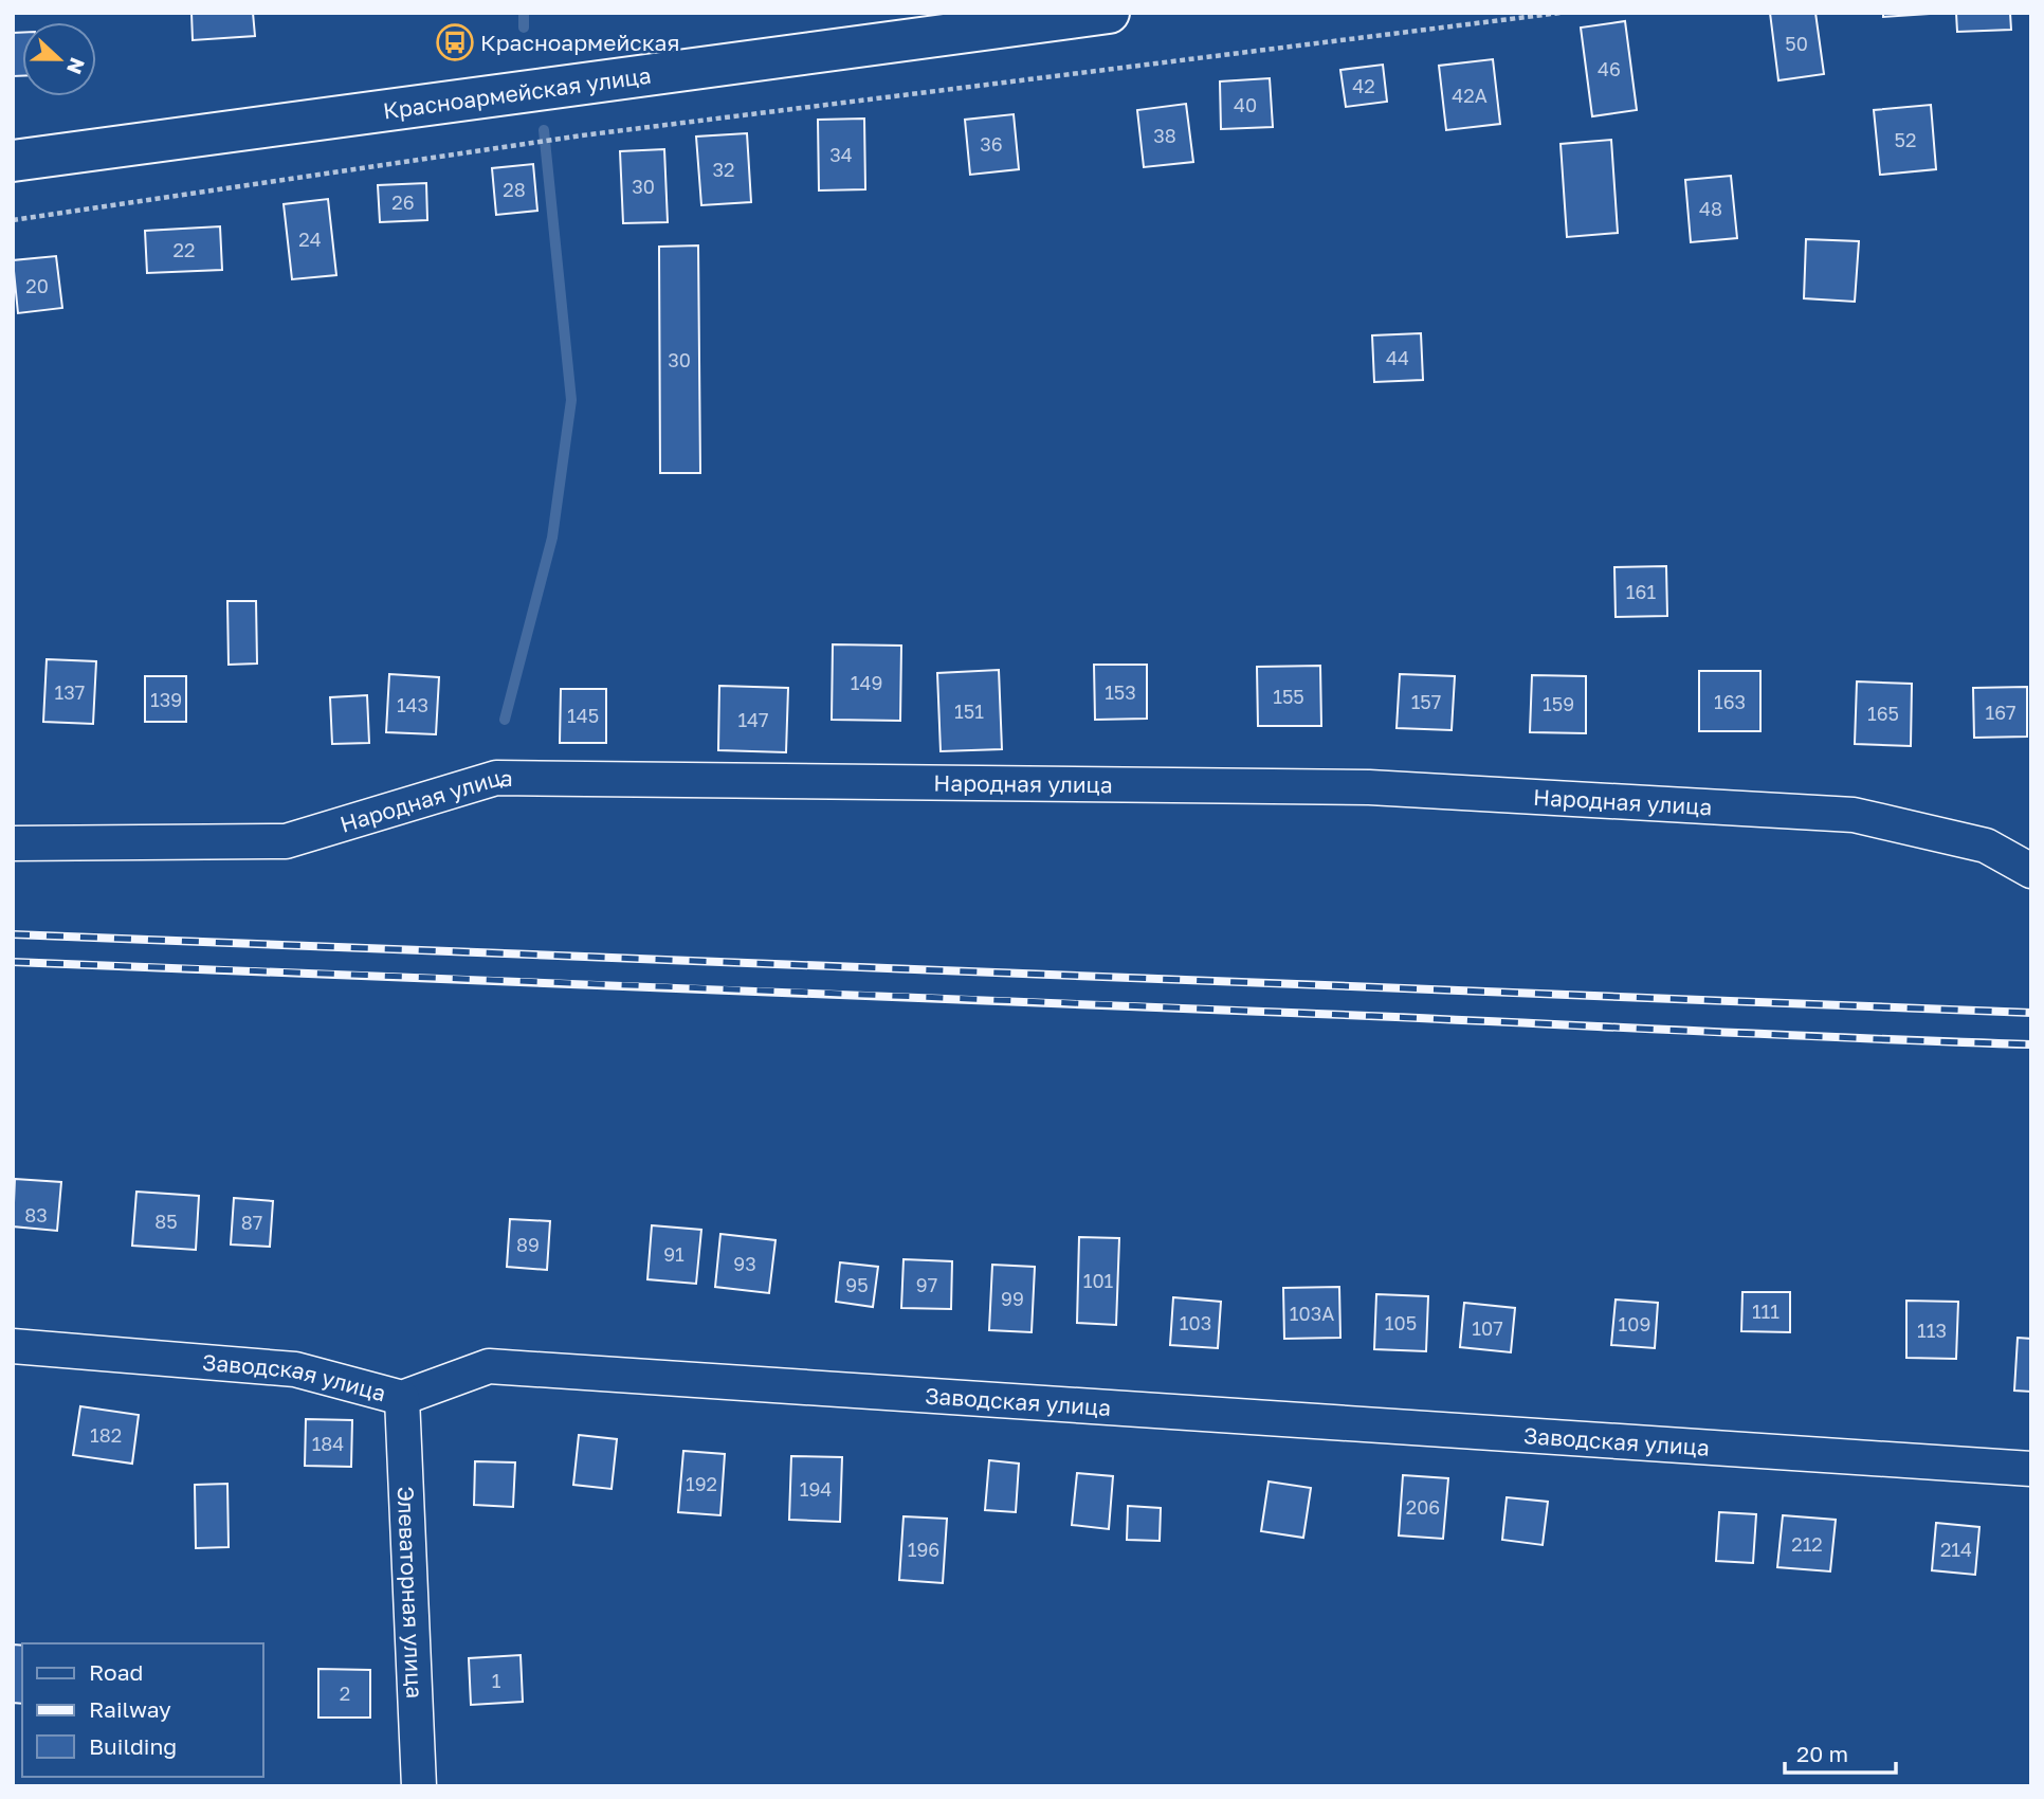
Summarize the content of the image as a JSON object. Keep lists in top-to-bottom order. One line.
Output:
{"streets":{"street":["Красноармейская улица","Народная улица","Заводская улица","Элеваторная улица"]},"crossings":[["Заводская улица","Элеваторная улица"]],"places":{"bus stop":["Красноармейская"]},"house_numbers":["50","46","42","42А","40","38","52","36","34","32","30","28","26","48","24","22","20","44","30","161","149","137","153","155","139","157","163","159","143","151","167","165","145","147","83","85","87","89","91","93","101","95","97","99","111","103А","103","105","109","107","113","182","184","192","194","206","212","196","214","1","2"],"legend":["Road","Railway","Building"],"scale_bar":"20 m","north":"right"}
